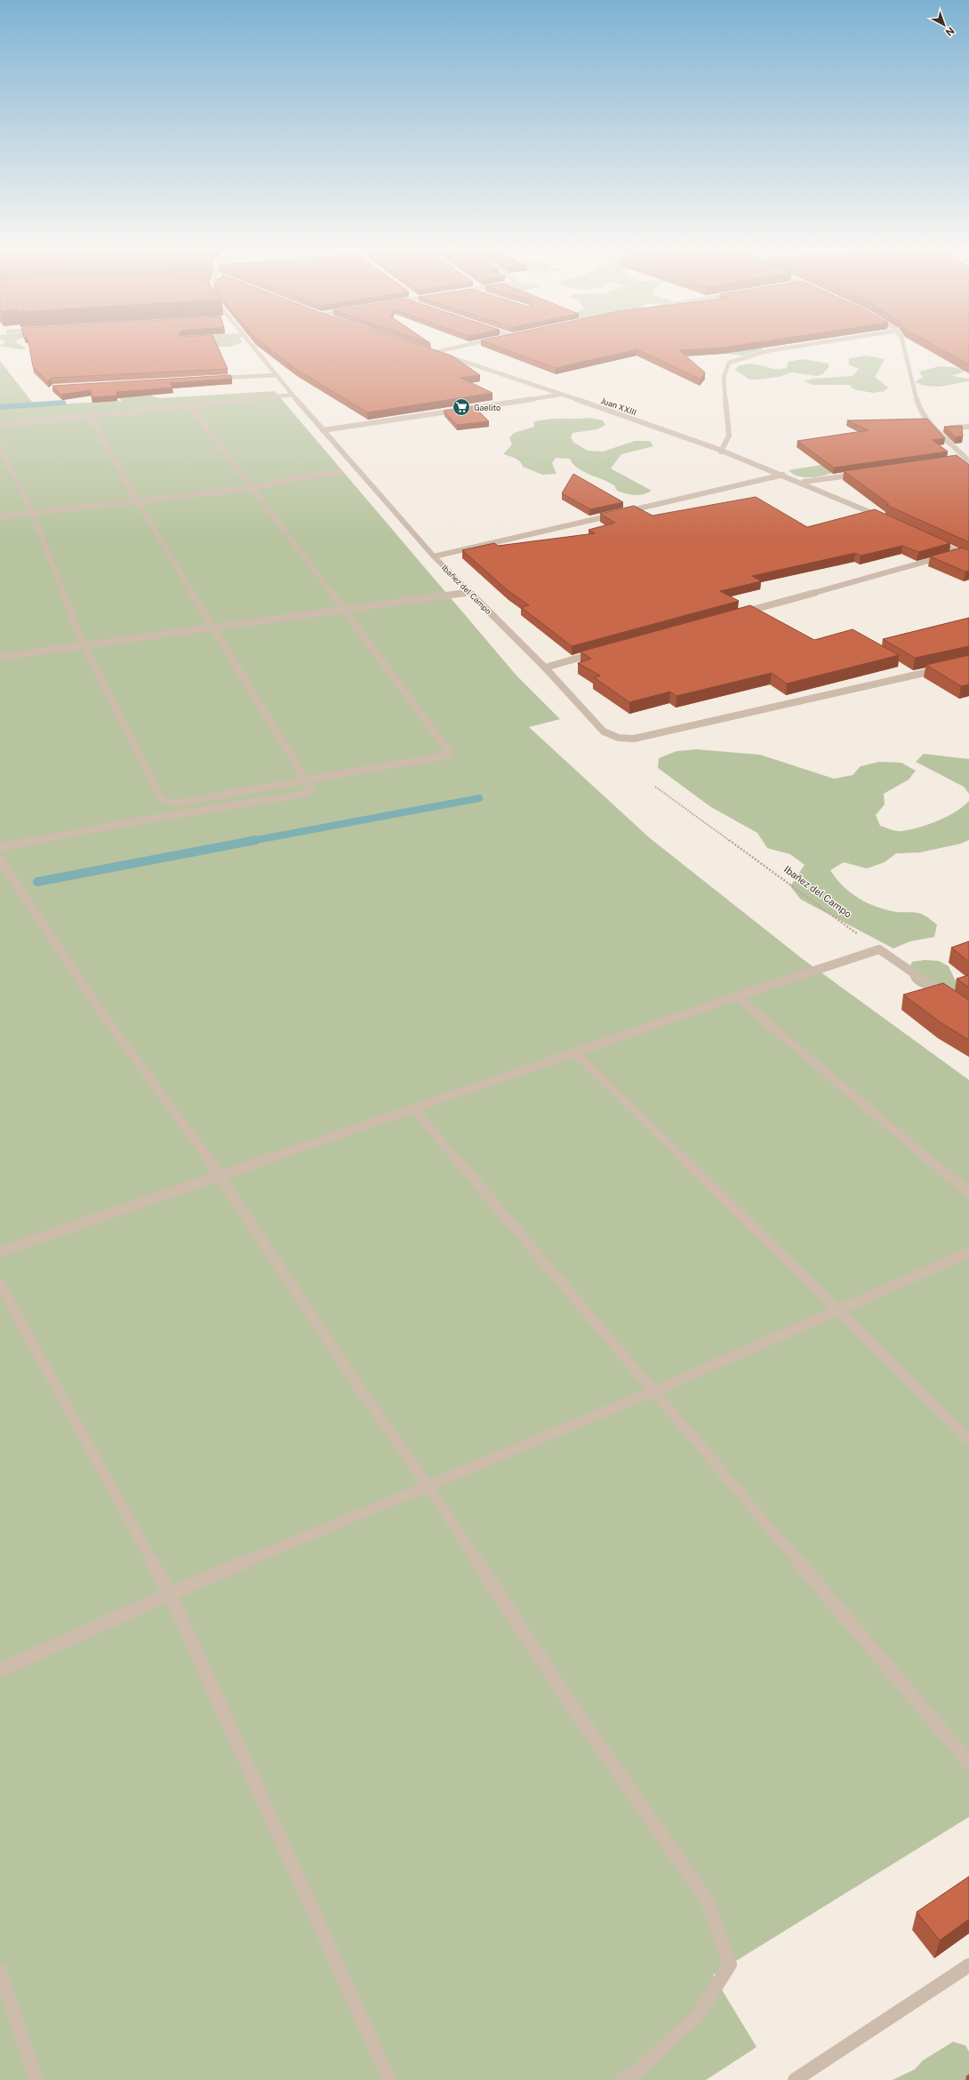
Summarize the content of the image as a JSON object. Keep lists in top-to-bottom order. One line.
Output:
{"streets":{"street":["Juan XXIII","Ibañez del Campo"]},"places":{"supermarket":["Gaelito"]},"north":"bottom right"}
